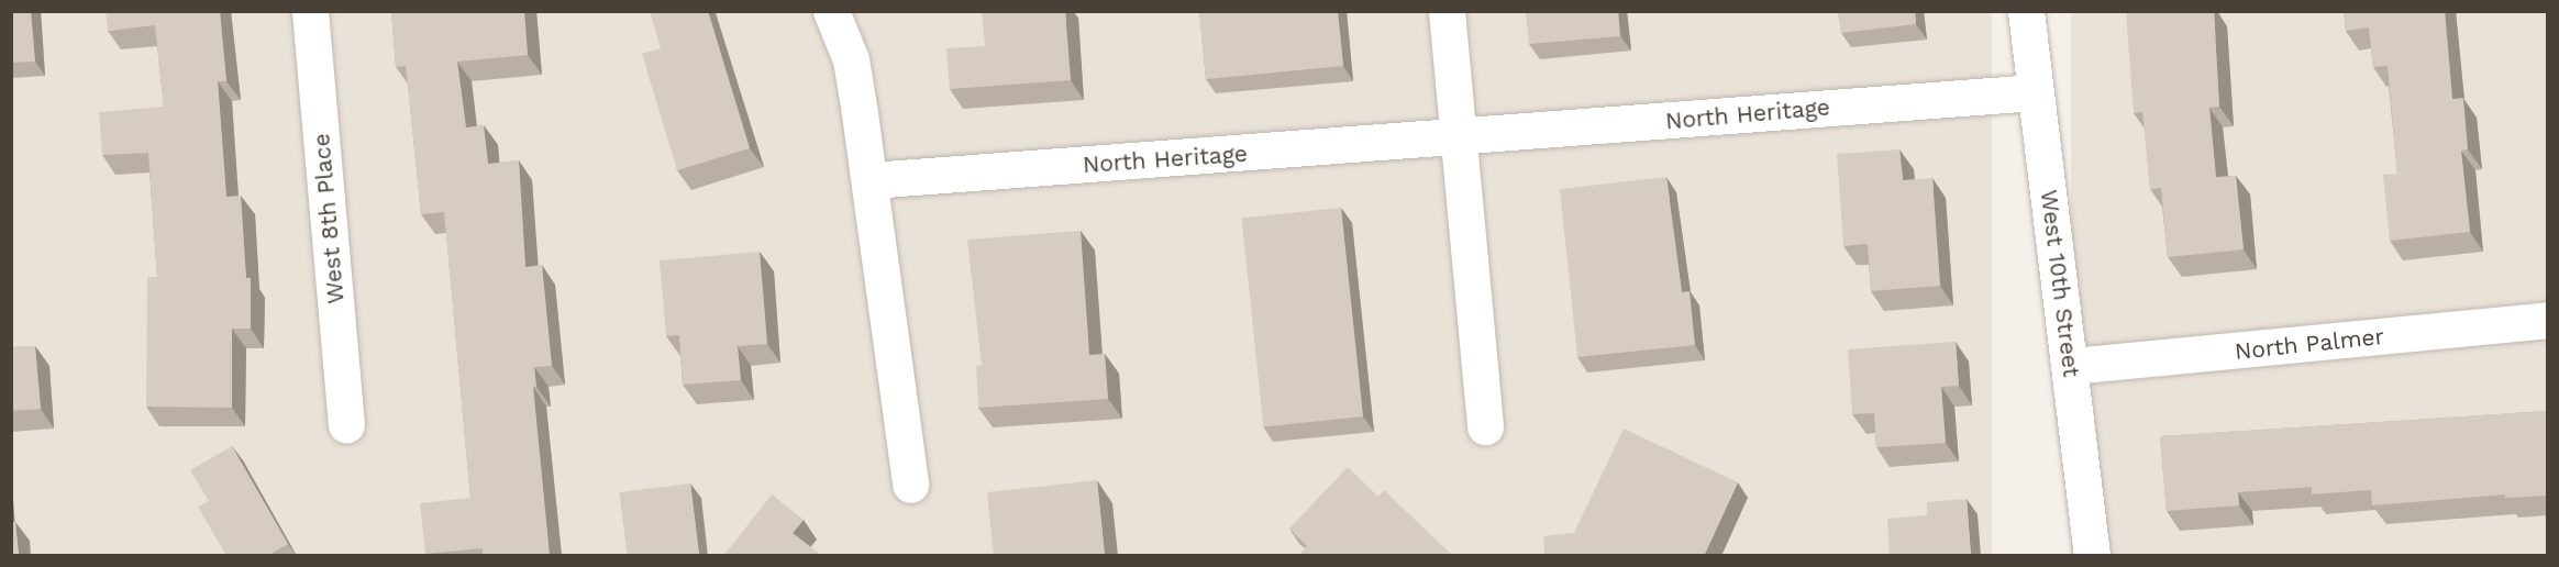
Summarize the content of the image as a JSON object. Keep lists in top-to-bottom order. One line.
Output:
{"streets":{"street":["North Heritage","West 8th Place","West 10th Street","North Palmer"]},"crossings":[["North Heritage","West 10th Street"],["West 10th Street","North Palmer"]]}
